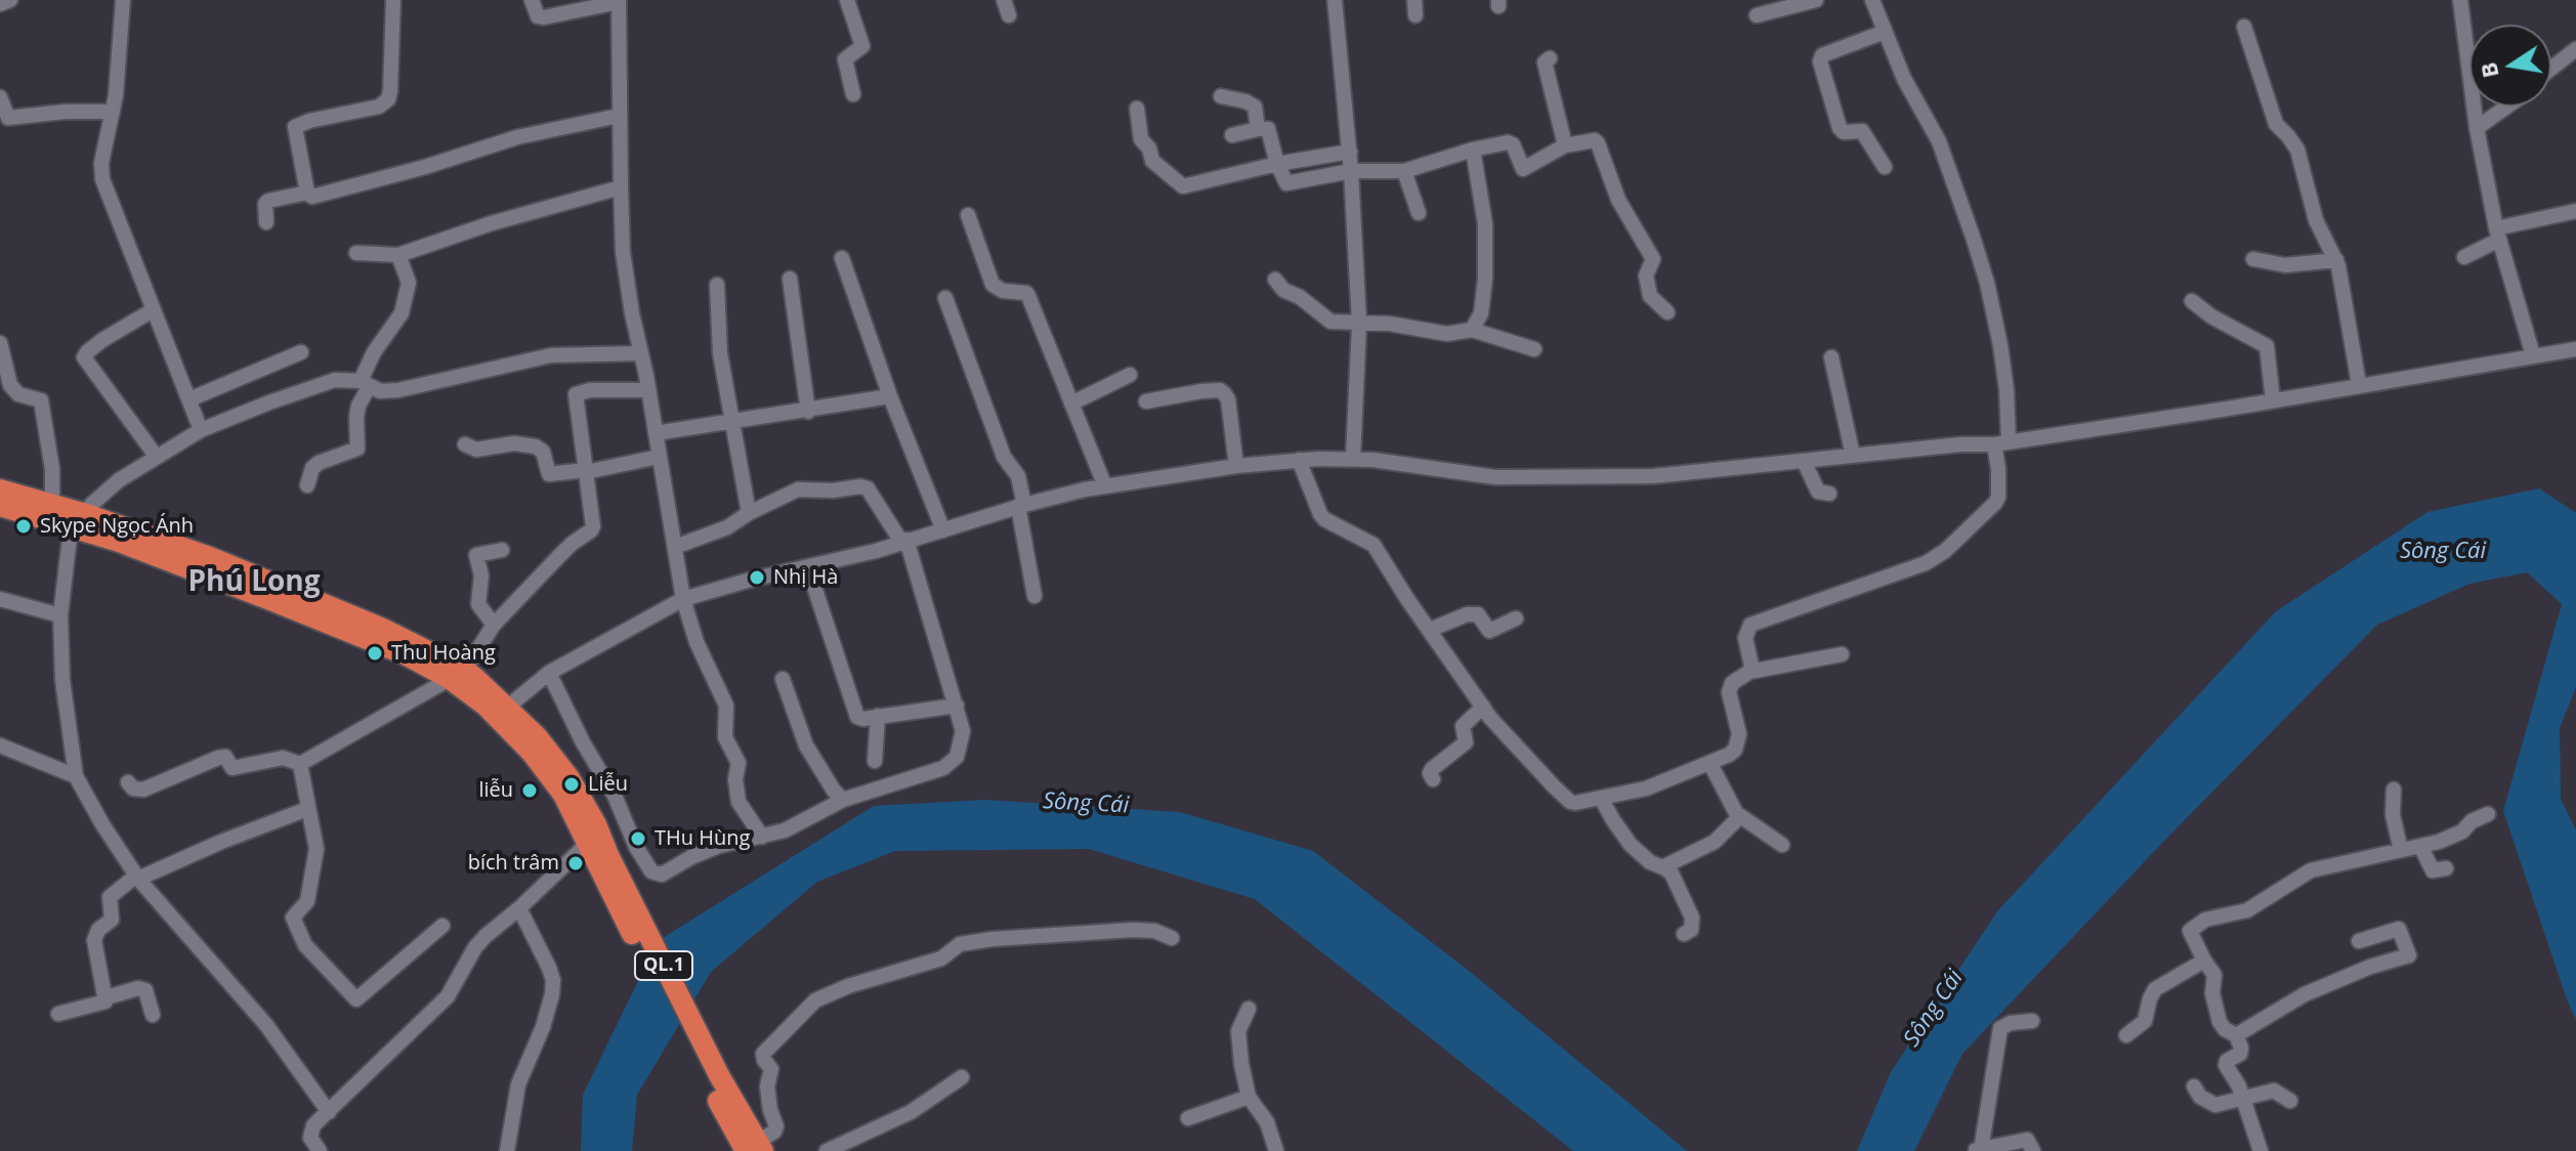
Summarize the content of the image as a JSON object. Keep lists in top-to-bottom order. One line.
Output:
{"streets":{"highway":["QL.1"]},"districts":["Phú Long"],"water":["Sông Cái"],"places":["Skype Ngọc Ánh","Nhị Hà","Thu Hoàng","Liễu","liễu","THu Hùng","bích trâm"],"north":"left"}
